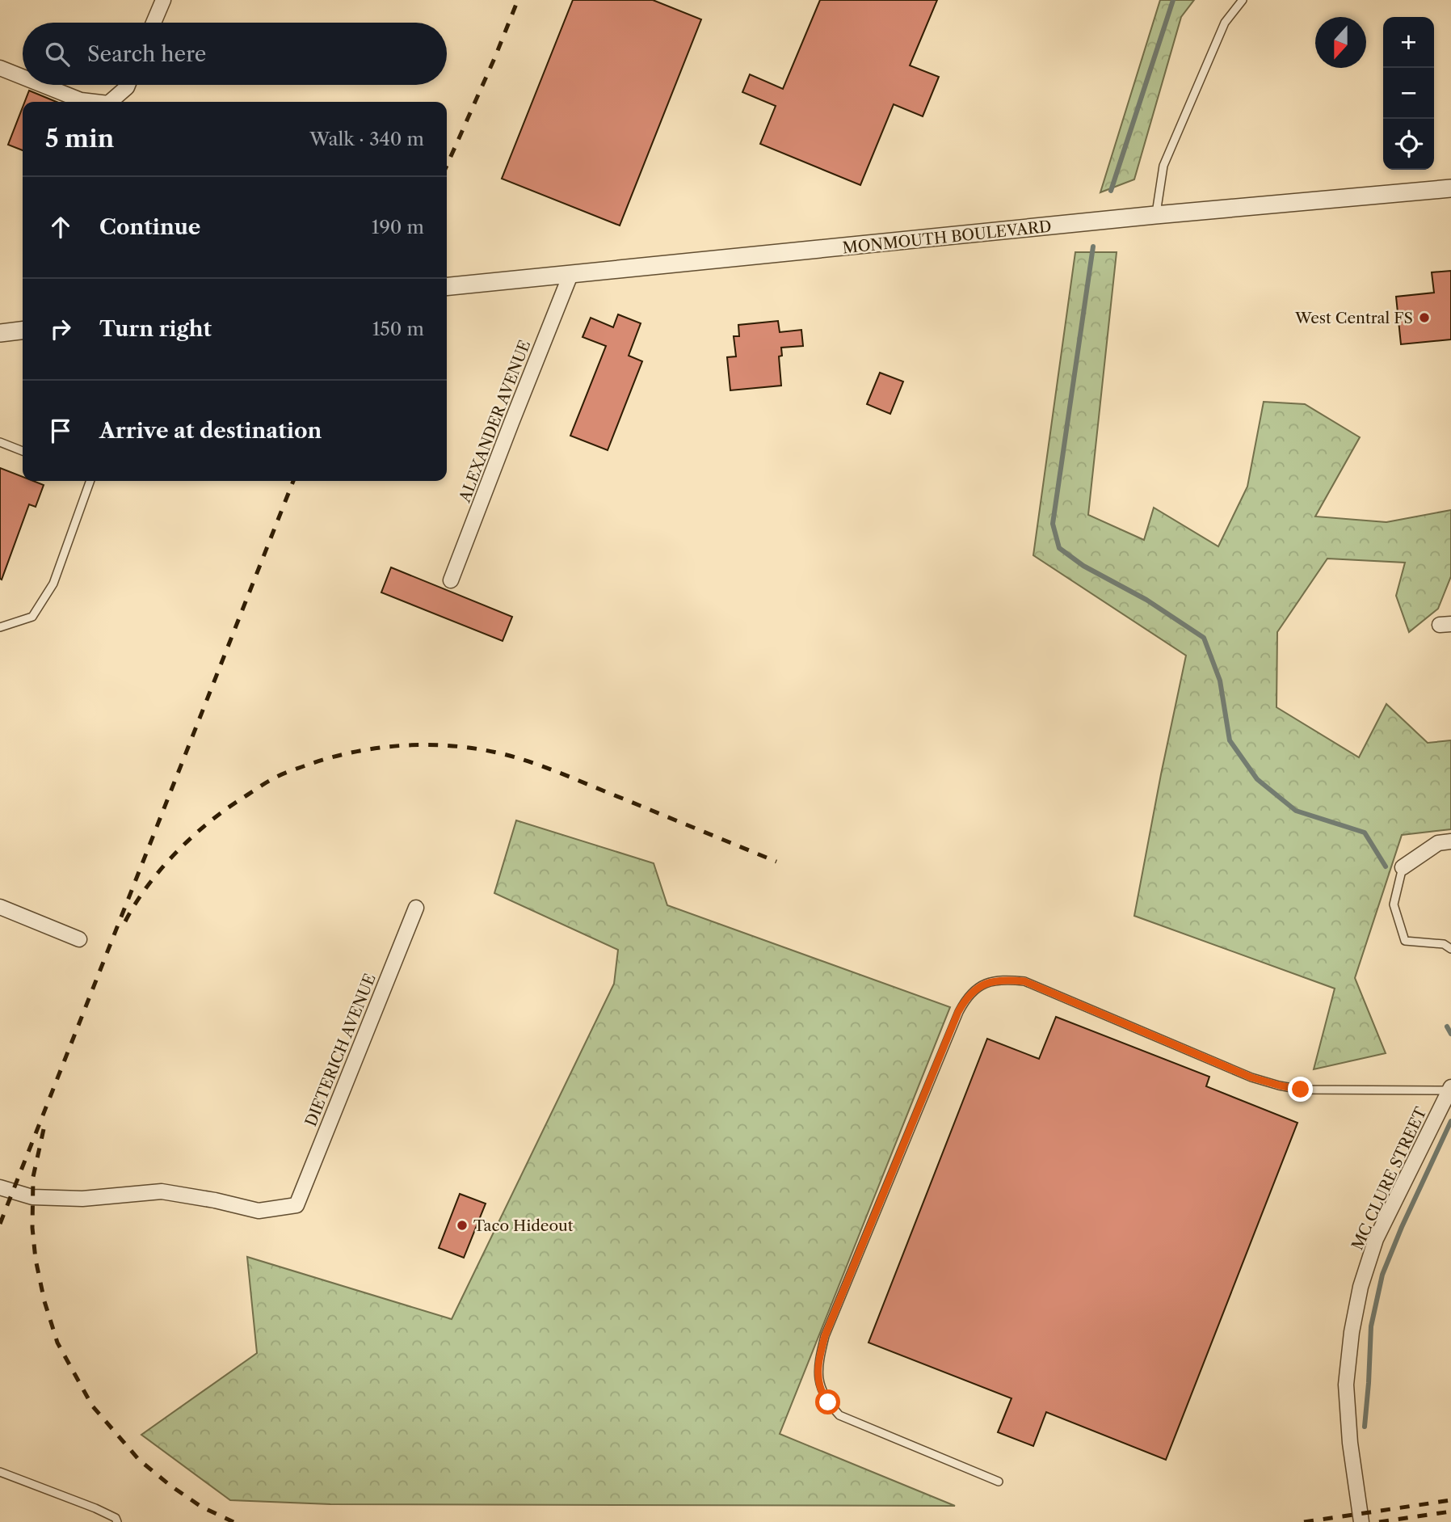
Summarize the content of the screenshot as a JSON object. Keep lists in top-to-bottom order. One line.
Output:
{"streets":{"street":["MONMOUTH BOULEVARD","ALEXANDER AVENUE","DIETERICH AVENUE","MC CLURE STREET"]},"crossings":[["MONMOUTH BOULEVARD","ALEXANDER AVENUE"]],"places":["West Central FS","Taco Hideout"],"north":"bottom","page":{"map_buttons":["+","−"],"search":"Search here","heading":["5 min","Walk · 340 m"],"list":[["Continue","190 m"],["Turn right","150 m"],"Arrive at destination"]}}
